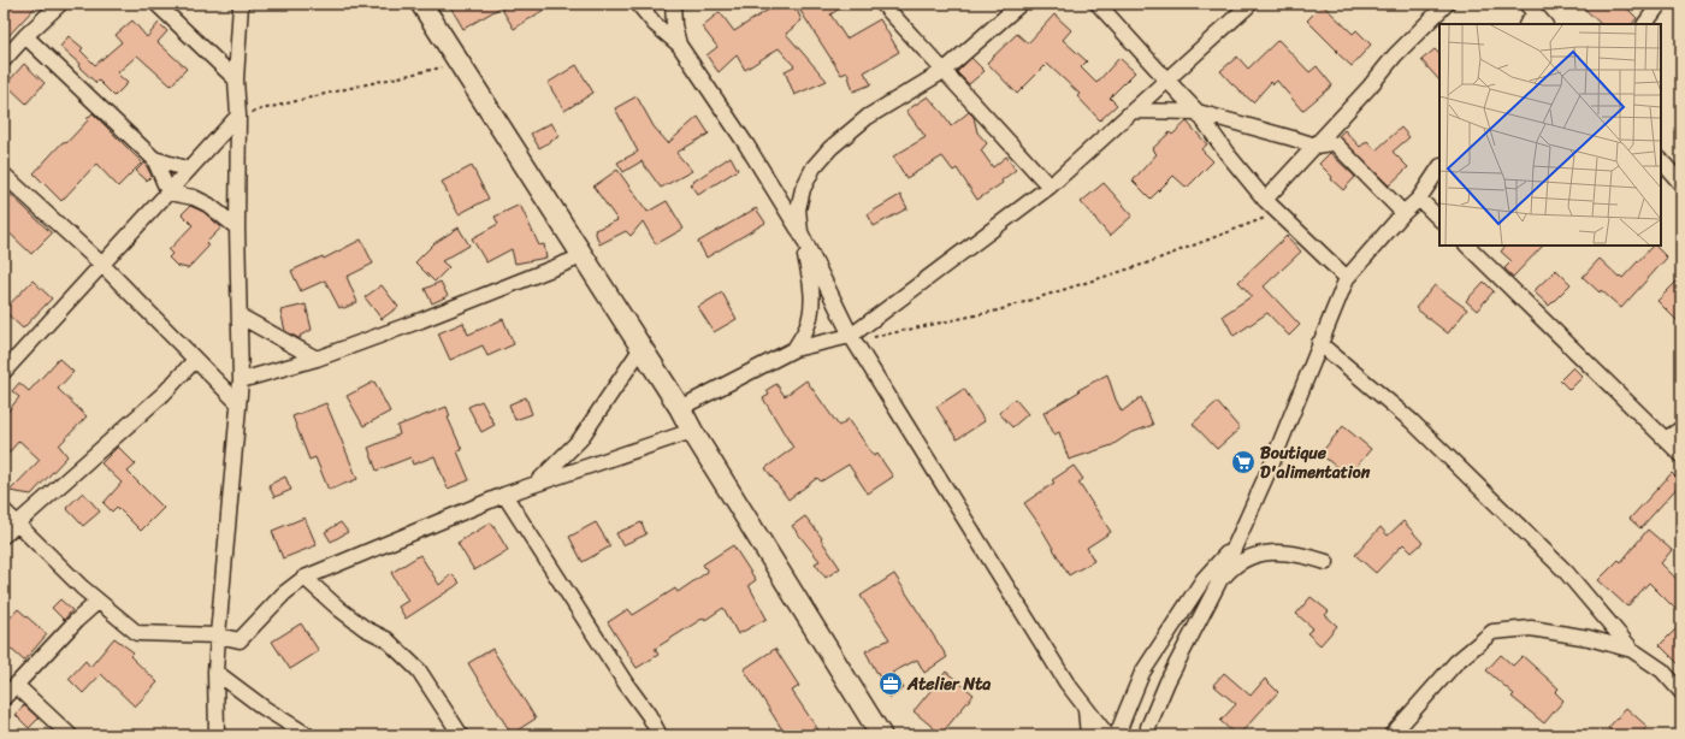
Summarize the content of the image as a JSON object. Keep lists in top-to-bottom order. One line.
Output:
{"places":{"supermarket":["Boutique D'alimentation"],"office":["Atelier Nta"]}}
